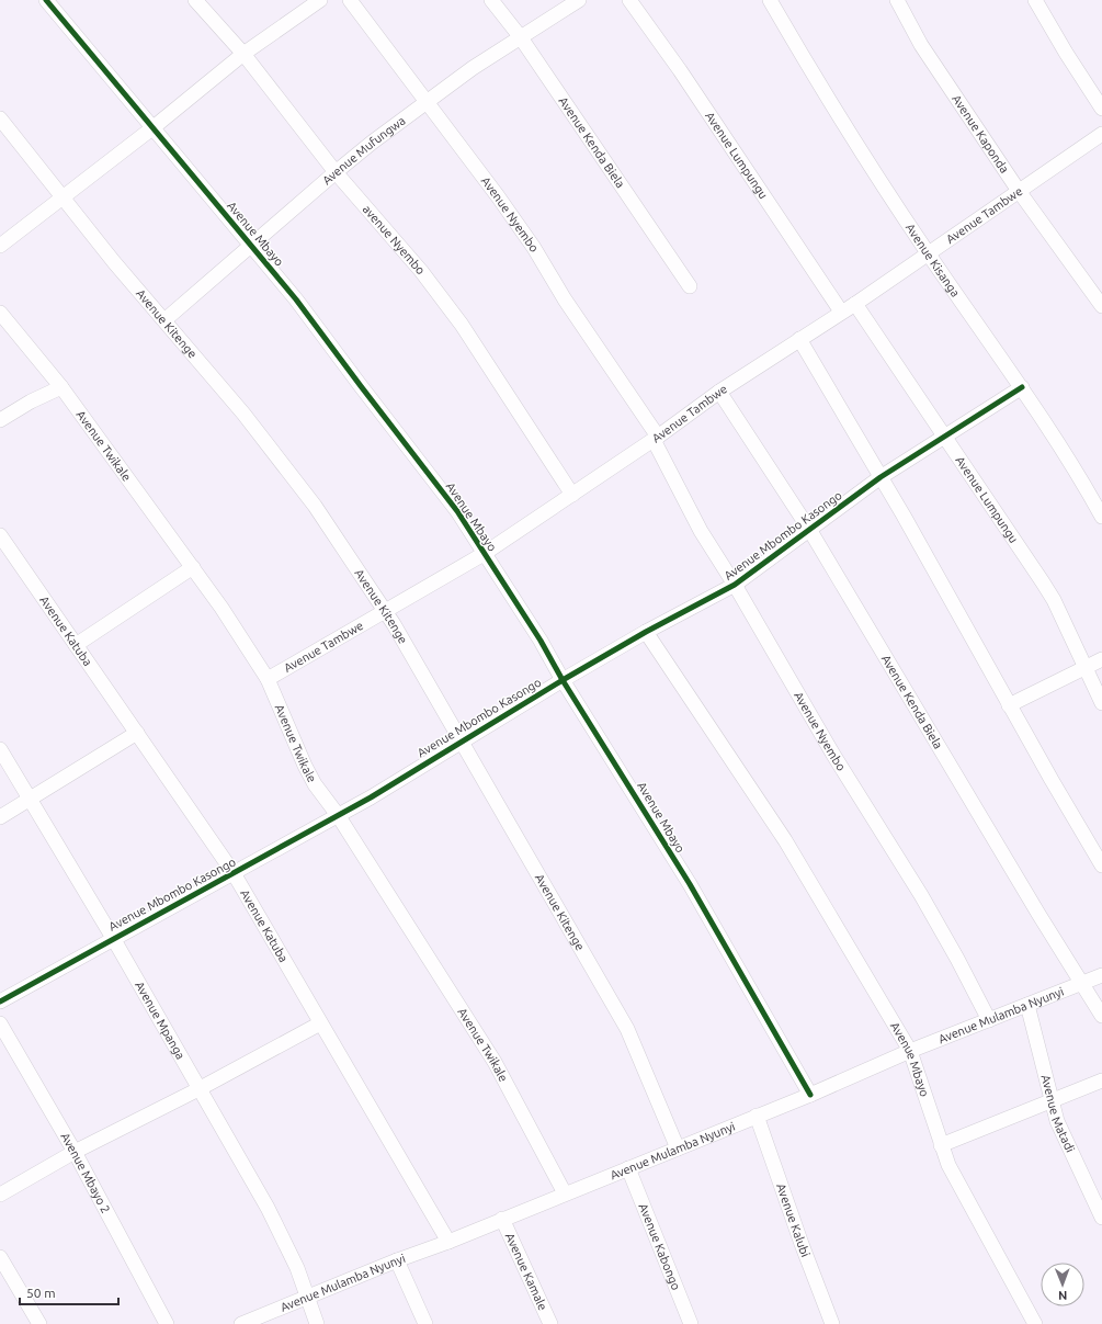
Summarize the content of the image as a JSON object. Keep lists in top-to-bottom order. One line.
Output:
{"streets":{"street":["Avenue Kaponda","Avenue Kenda Biela","Avenue Mufungwa","Avenue Lumpungu","Avenue Nyembo","Avenue Tambwe","Avenue Mbayo","avenue Nyembo","Avenue Kisanga","Avenue Kitenge","Avenue Twikale","Avenue Mbombo Kasongo","Avenue Katuba","Avenue Mulamba Nyunyi","Avenue Mpanga","Avenue Matadi","Avenue Mbayo 2","Avenue Kalubi","Avenue Kabongo","Avenue Kamale"]},"crossings":[["Avenue Kaponda","Avenue Tambwe"],["Avenue Kenda Biela","Avenue Mufungwa"],["Avenue Kenda Biela","Avenue Tambwe"],["Avenue Kenda Biela","Avenue Mbombo Kasongo"],["Avenue Kenda Biela","Avenue Mulamba Nyunyi"],["Avenue Mufungwa","Avenue Nyembo"],["Avenue Mufungwa","Avenue Mbayo"],["Avenue Mufungwa","avenue Nyembo"],["Avenue Mufungwa","Avenue Kitenge"],["Avenue Lumpungu","Avenue Tambwe"],["Avenue Lumpungu","Avenue Mbombo Kasongo"],["Avenue Nyembo","Avenue Tambwe"],["Avenue Nyembo","Avenue Mbombo Kasongo"],["Avenue Nyembo","Avenue Mulamba Nyunyi"],["Avenue Tambwe","Avenue Mbayo"],["Avenue Tambwe","avenue Nyembo"],["Avenue Tambwe","Avenue Kisanga"],["Avenue Tambwe","Avenue Kitenge"],["Avenue Tambwe","Avenue Twikale"],["Avenue Mbayo","Avenue Mbombo Kasongo"],["Avenue Mbayo","Avenue Mulamba Nyunyi"],["Avenue Kisanga","Avenue Mbombo Kasongo"],["Avenue Kitenge","Avenue Mbombo Kasongo"],["Avenue Kitenge","Avenue Mulamba Nyunyi"],["Avenue Twikale","Avenue Mbombo Kasongo"],["Avenue Twikale","Avenue Mulamba Nyunyi"],["Avenue Mbombo Kasongo","Avenue Katuba"],["Avenue Mbombo Kasongo","Avenue Mpanga"],["Avenue Katuba","Avenue Mulamba Nyunyi"],["Avenue Mulamba Nyunyi","Avenue Mpanga"],["Avenue Mulamba Nyunyi","Avenue Matadi"],["Avenue Mulamba Nyunyi","Avenue Kalubi"],["Avenue Mulamba Nyunyi","Avenue Kabongo"],["Avenue Mulamba Nyunyi","Avenue Kamale"]],"scale_bar":"50 m","north":"bottom"}
